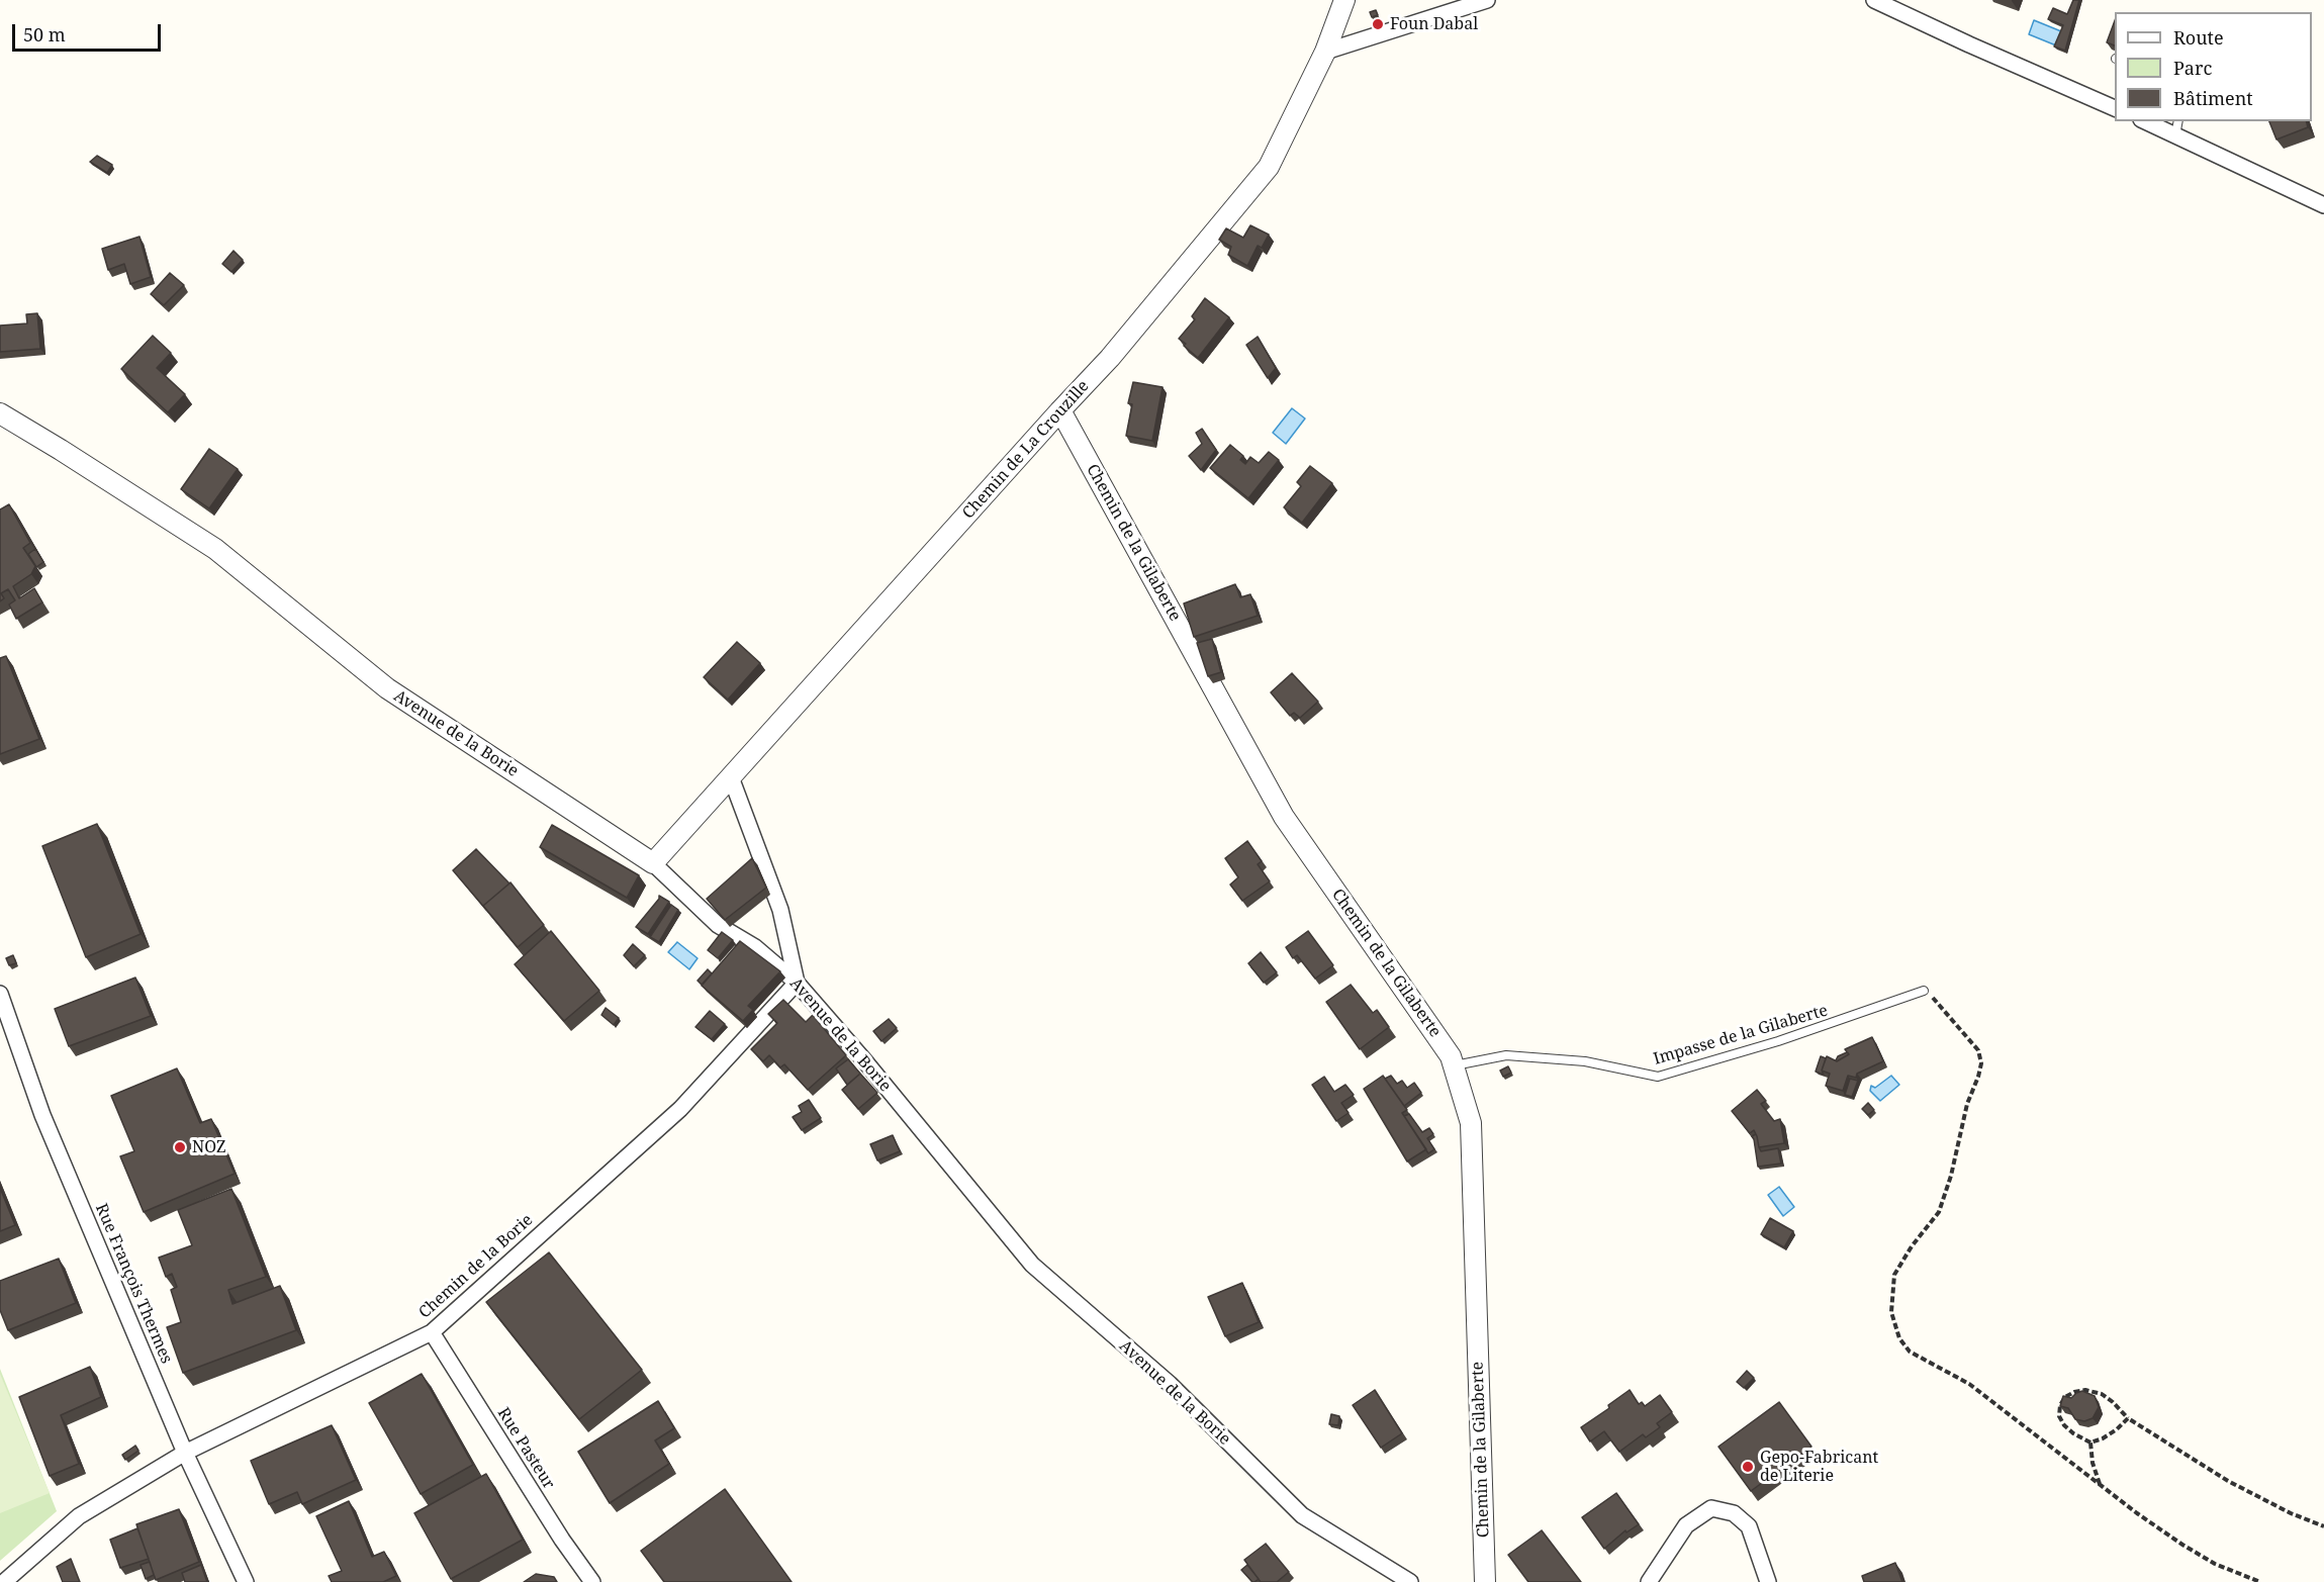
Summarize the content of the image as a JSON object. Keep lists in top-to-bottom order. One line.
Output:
{"streets":{"street":["Chemin de La Crouzille","Chemin de la Gilaberte","Avenue de la Borie","Chemin de la Borie","Rue François Thermes","Rue Pasteur"],"lane":["Impasse de la Gilaberte"]},"crossings":[["Chemin de La Crouzille","Chemin de la Gilaberte"],["Chemin de La Crouzille","Avenue de la Borie"],["Chemin de la Gilaberte","Impasse de la Gilaberte"],["Avenue de la Borie","Chemin de la Borie"],["Chemin de la Borie","Rue François Thermes"],["Chemin de la Borie","Rue Pasteur"]],"places":["Foun Dabal","NOZ","Gepo-Fabricant de Literie"],"legend":["Route","Parc","Bâtiment"],"scale_bar":"50 m"}
